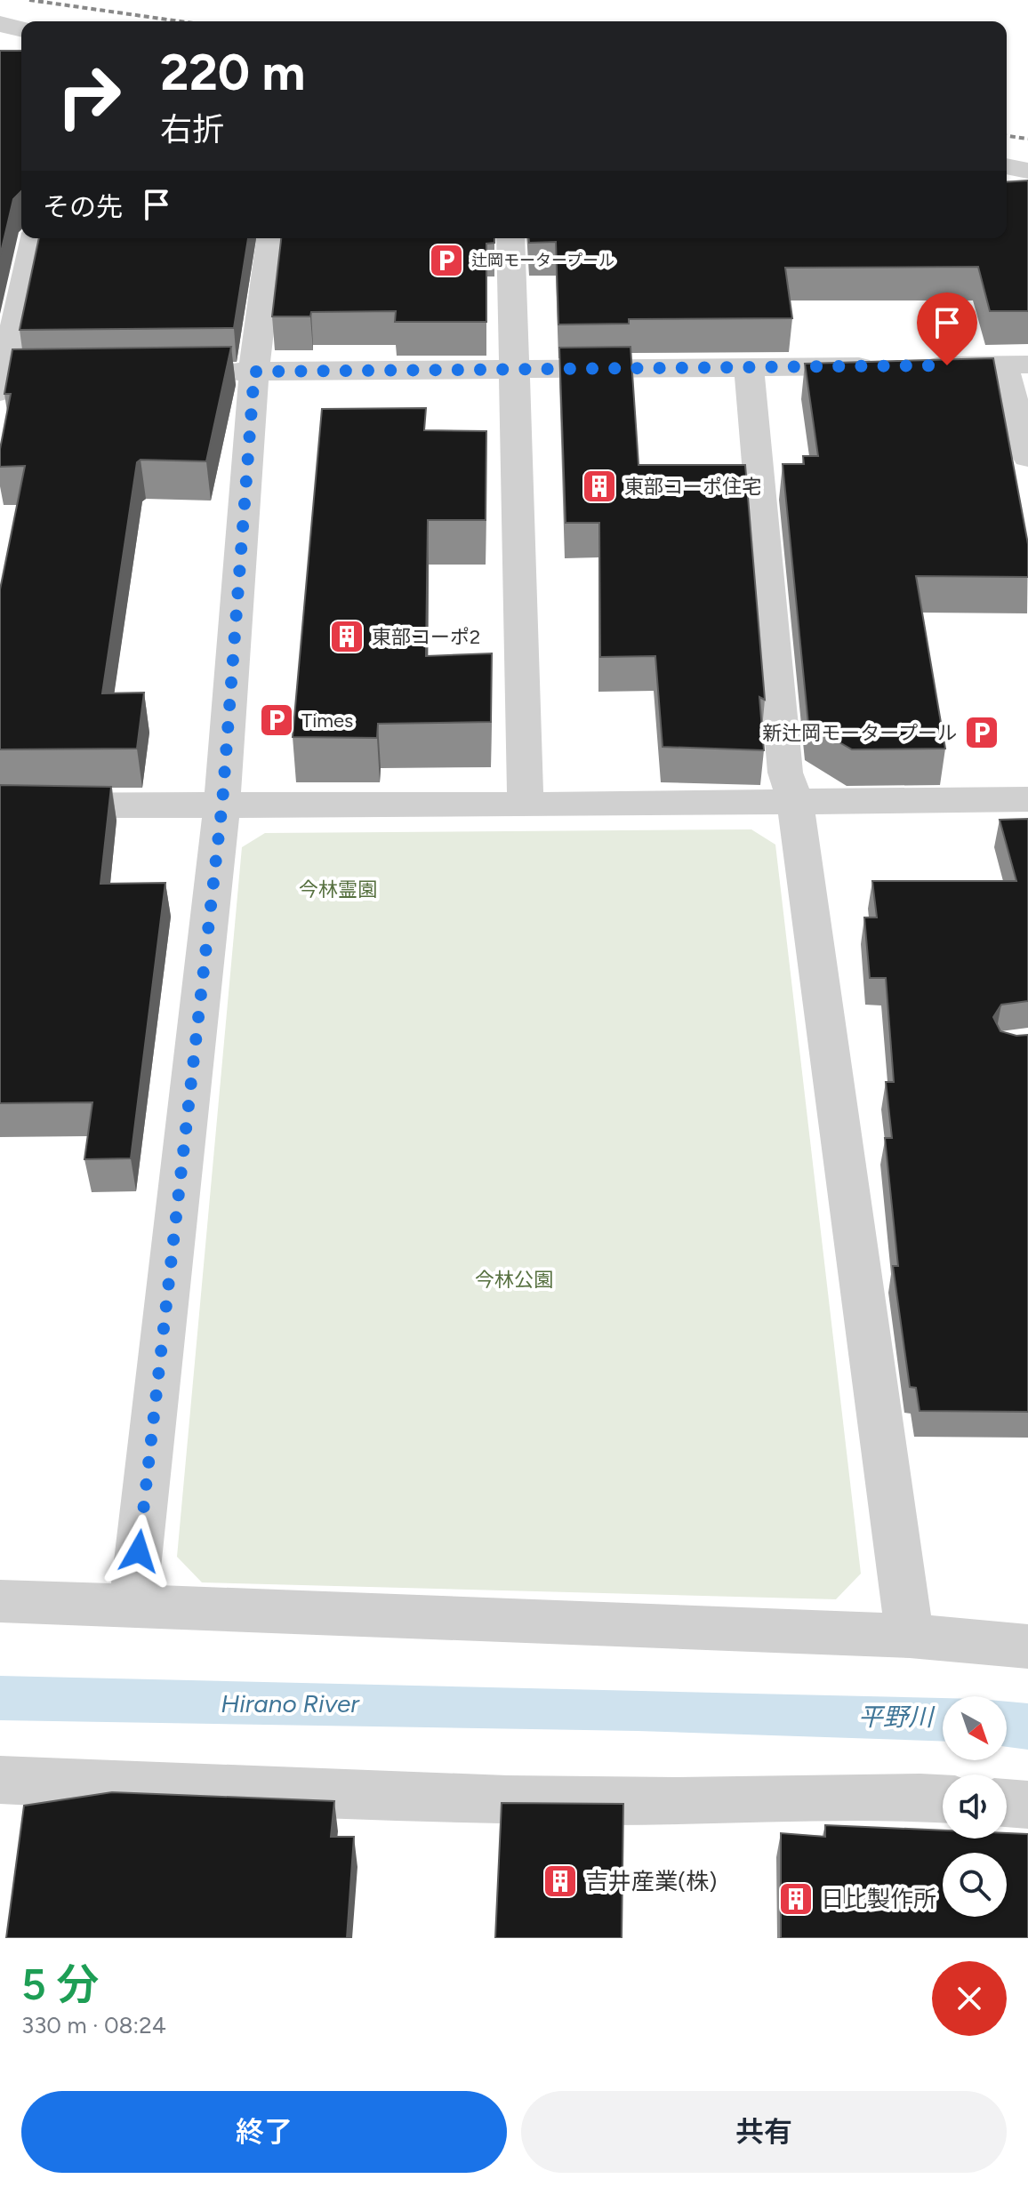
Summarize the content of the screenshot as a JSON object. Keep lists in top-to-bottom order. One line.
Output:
{"water":["Hirano River","平野川"],"parks":["今林霊園","今林公園"],"places":{"parking":["辻岡モータープール","Times","新辻岡モータープール"],"building":["東部コーポ住宅","東部コーポ2","吉井産業(株)","日比製作所"]},"north":"bottom right","page":{"turn":["220 m","右折"],"then":"その先","heading":["5 分","330 m · 08:24"],"buttons":["終了","共有"]}}
